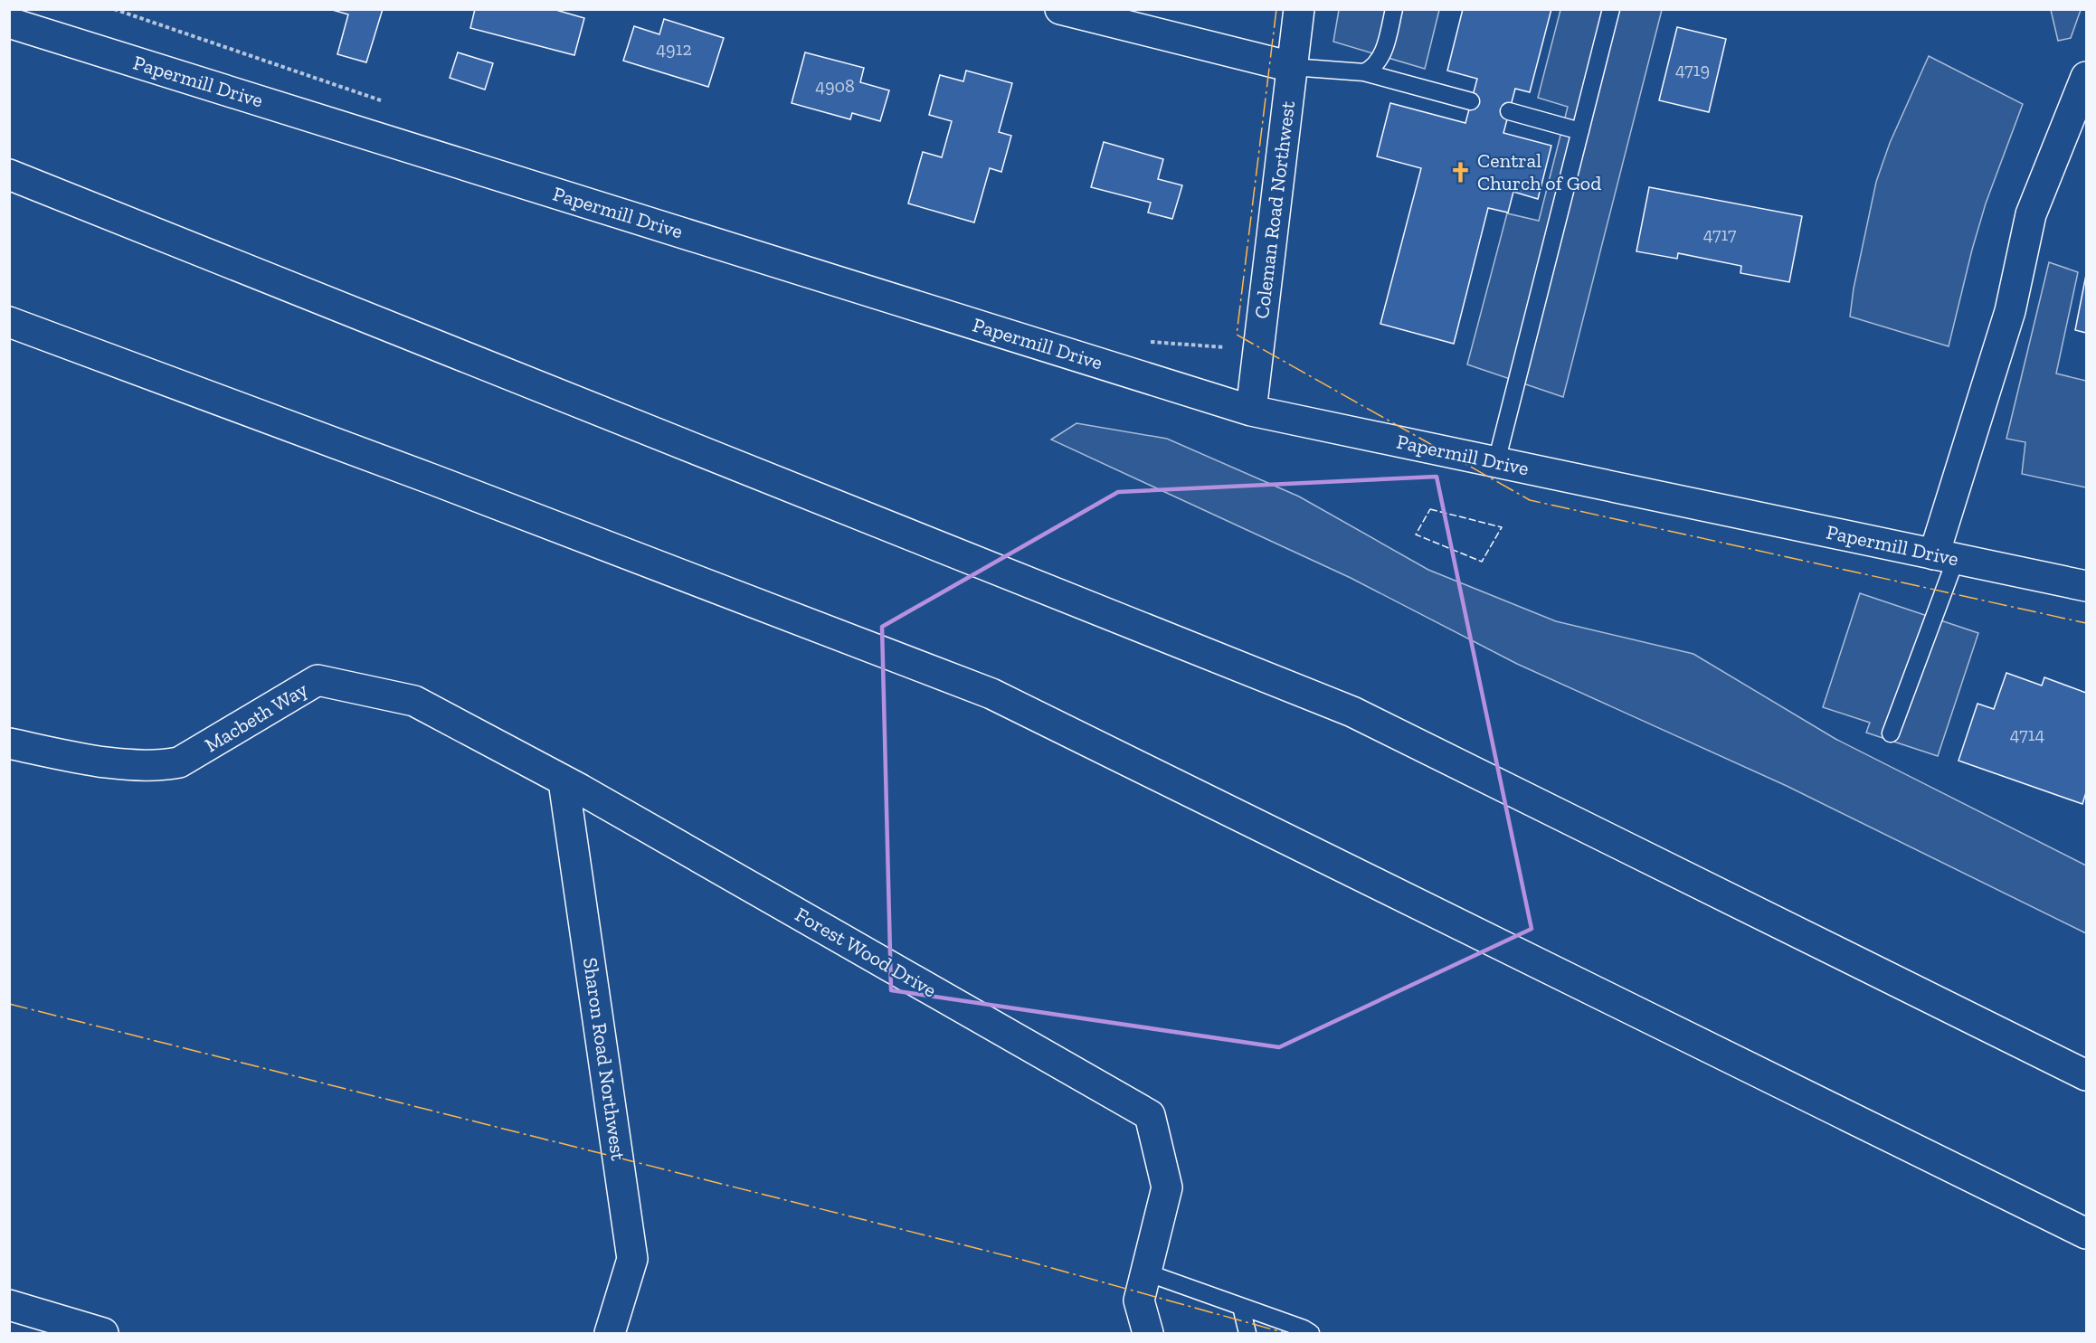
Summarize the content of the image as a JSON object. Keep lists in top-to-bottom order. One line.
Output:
{"streets":{"main road":["Papermill Drive","Coleman Road Northwest","Macbeth Way","Forest Wood Drive","Sharon Road Northwest"]},"crossings":[["Papermill Drive","Coleman Road Northwest"],["Macbeth Way","Forest Wood Drive"],["Macbeth Way","Sharon Road Northwest"],["Forest Wood Drive","Sharon Road Northwest"]],"places":{"church":["Central Church of God"]},"house_numbers":["4912","4719","4908","4717","4714"]}
